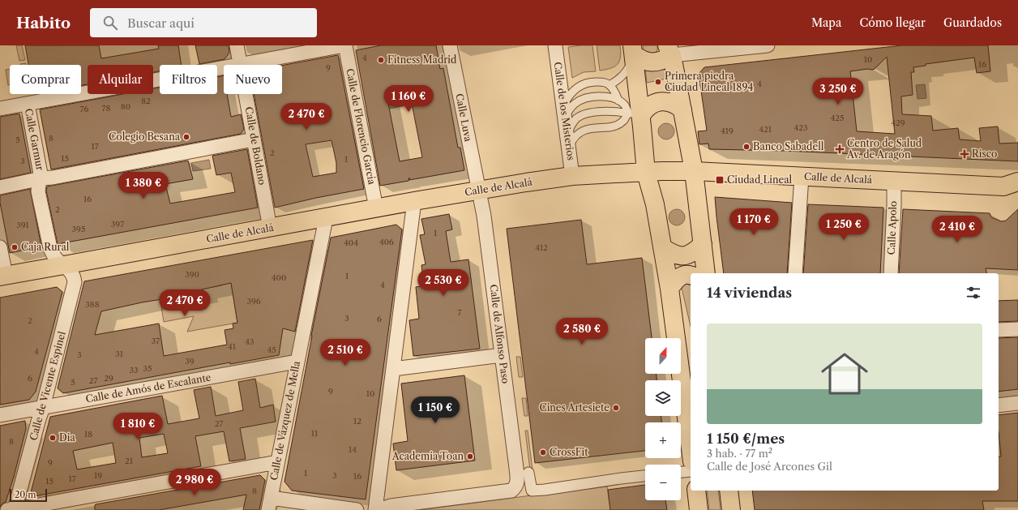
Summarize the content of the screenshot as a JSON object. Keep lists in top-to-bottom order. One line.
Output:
{"streets":{"main road":["Calle de Alcalá"],"street":["Calle de los Misterios","Calle Luva","Calle de Florencio García","Calle Garmur","Calle de Boldano","Calle Apolo","Calle de Alfonso Paso","Calle de Vicente Espinel","Calle de Amós de Escalante","Calle de Vázquez de Mella"]},"crossings":[["Calle de los Misterios","Calle de Alcalá"],["Calle Luva","Calle de Alcalá"],["Calle Luva","Calle de Alfonso Paso"],["Calle de Florencio García","Calle de Alcalá"],["Calle Garmur","Calle de Alcalá"],["Calle Garmur","Calle de Vicente Espinel"],["Calle de Boldano","Calle de Alcalá"],["Calle de Alcalá","Calle Apolo"],["Calle de Alcalá","Calle de Alfonso Paso"],["Calle de Alcalá","Calle de Vicente Espinel"],["Calle de Alcalá","Calle de Vázquez de Mella"],["Calle de Vicente Espinel","Calle de Amós de Escalante"],["Calle de Amós de Escalante","Calle de Vázquez de Mella"]],"places":{"other":["Fitness Madrid","Primera piedra Ciudad Lineal 1894","Colegio Besana","Banco Sabadell","Caja Rural","Cines Artesiete","Dia","CrossFit","Academia Toan"],"health":["Centro de Salud Av. de Aragón","Risco"],"transit":["Ciudad Lineal"]},"house_numbers":["4","10","16","9","4","82","80","78","76","425","429","423","421","419","8","5","17","2","15","1","3","16","2","397","391","395","1","406","404","412","390","1","400","4","396","388","7","3","6","2","37","43","41","45","4","31","3","39","35","33","6","29","27","5","9","10","12","27","11","18","8","14","21","9","1","19","3","16","17","15","8"],"scale_bar":"20 m","north":"top","page":{"header":"Habito","search":"Buscar aquí","nav":["Mapa","Cómo llegar","Guardados"],"chip":["Comprar","Alquilar","Filtros","Nuevo"],"price":["3 250 €","1 160 €","2 470 €","1 380 €","1 170 €","1 250 €","2 410 €","2 530 €","2 470 €","2 580 €","2 510 €","1 150 €","1 810 €","2 980 €"],"heading":"14 viviendas","list":[{"name":"1 150 €/mes","note":"3 hab. · 77 m² · Calle de José Arcones Gil"}],"map_buttons":["+","−"],"scale":"20 m"}}
